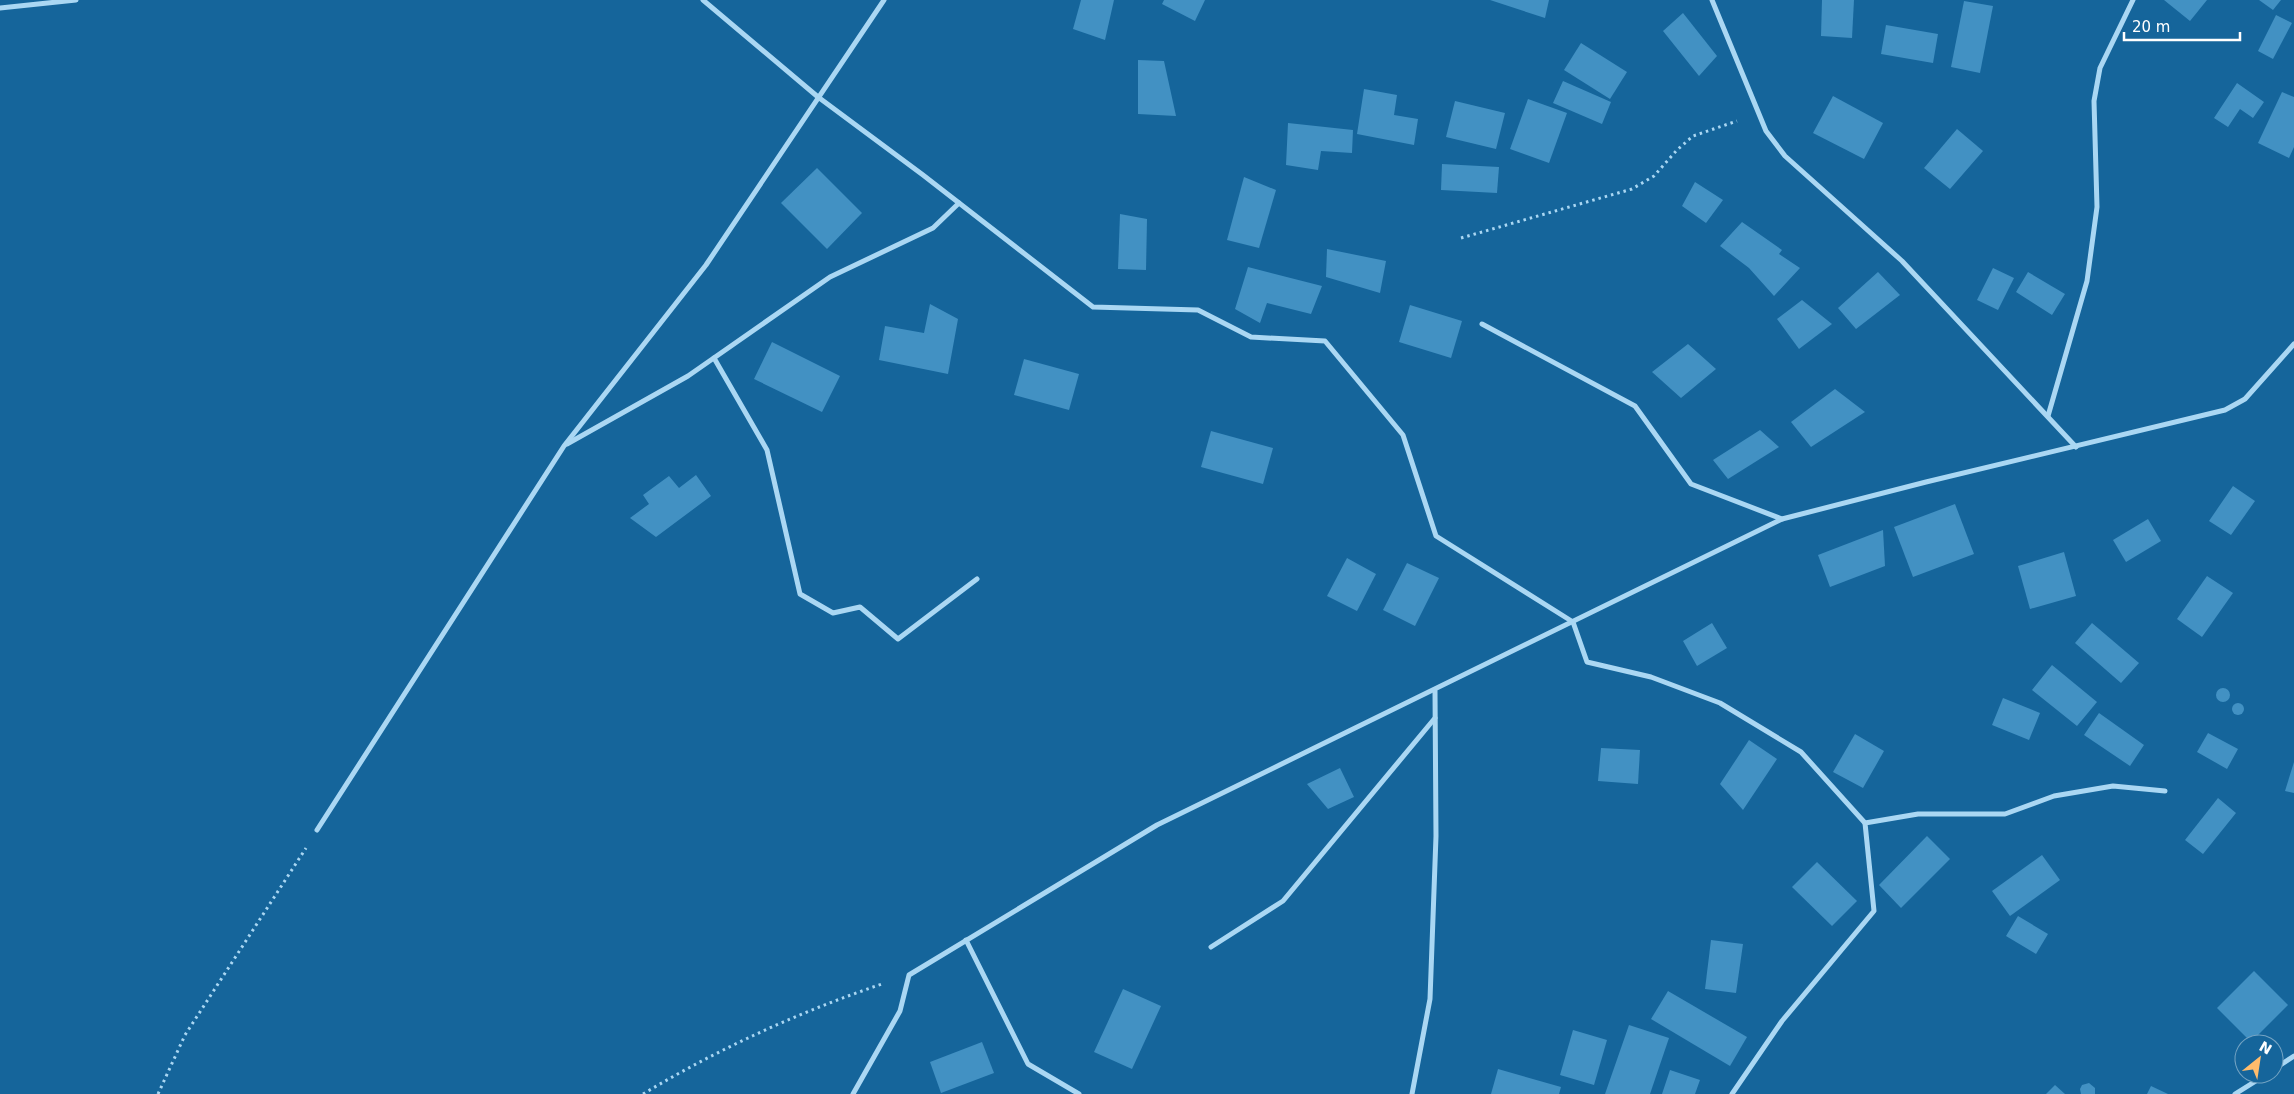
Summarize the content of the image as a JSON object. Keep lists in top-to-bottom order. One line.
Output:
{"scale_bar":"20 m","north":"top right"}
